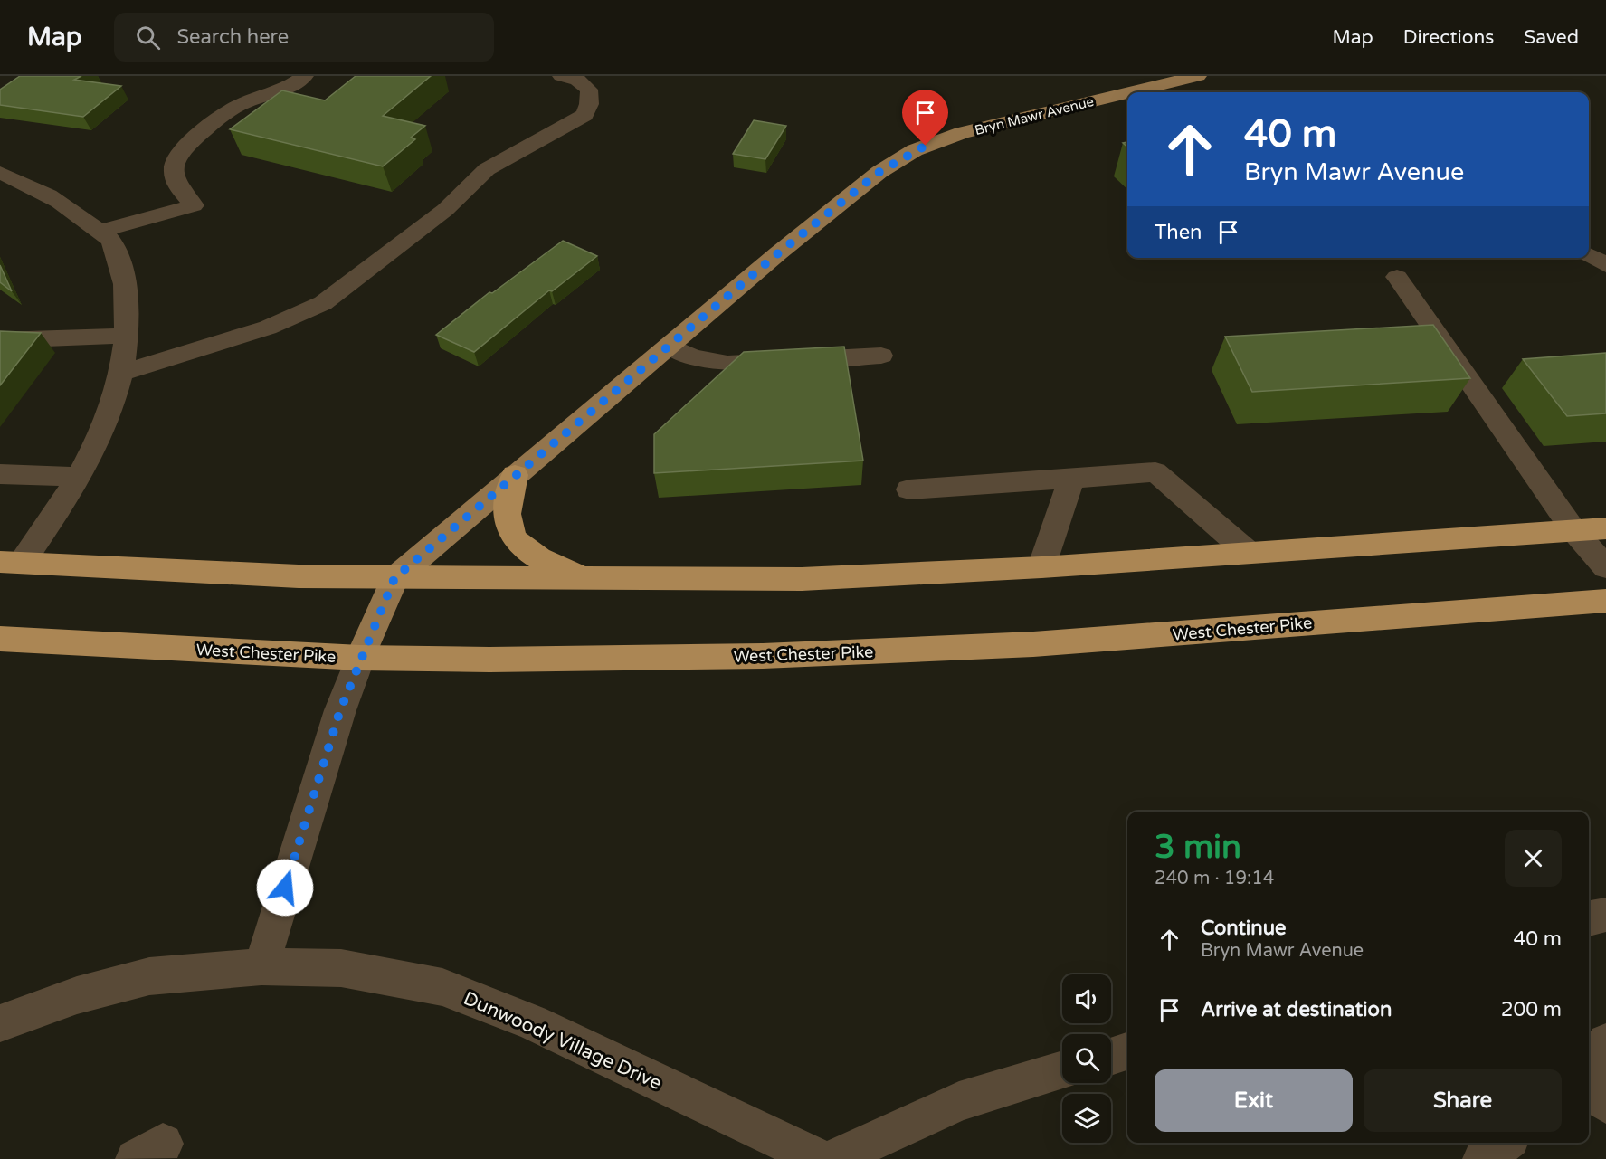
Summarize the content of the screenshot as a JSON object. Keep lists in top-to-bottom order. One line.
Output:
{"streets":{"highway":["West Chester Pike"],"main road":["Bryn Mawr Avenue"],"street":["Dunwoody Village Drive"]},"crossings":[["Bryn Mawr Avenue","West Chester Pike"]],"page":{"header":"Map","search":"Search here","nav":["Map","Directions","Saved"],"turn":["40 m","Bryn Mawr Avenue"],"then":"Then","heading":["3 min","240 m · 19:14"],"list":[{"name":"Continue","note":"Bryn Mawr Avenue","value":"40 m"},{"name":"Arrive at destination","value":"200 m"}],"buttons":["Exit","Share"]}}
